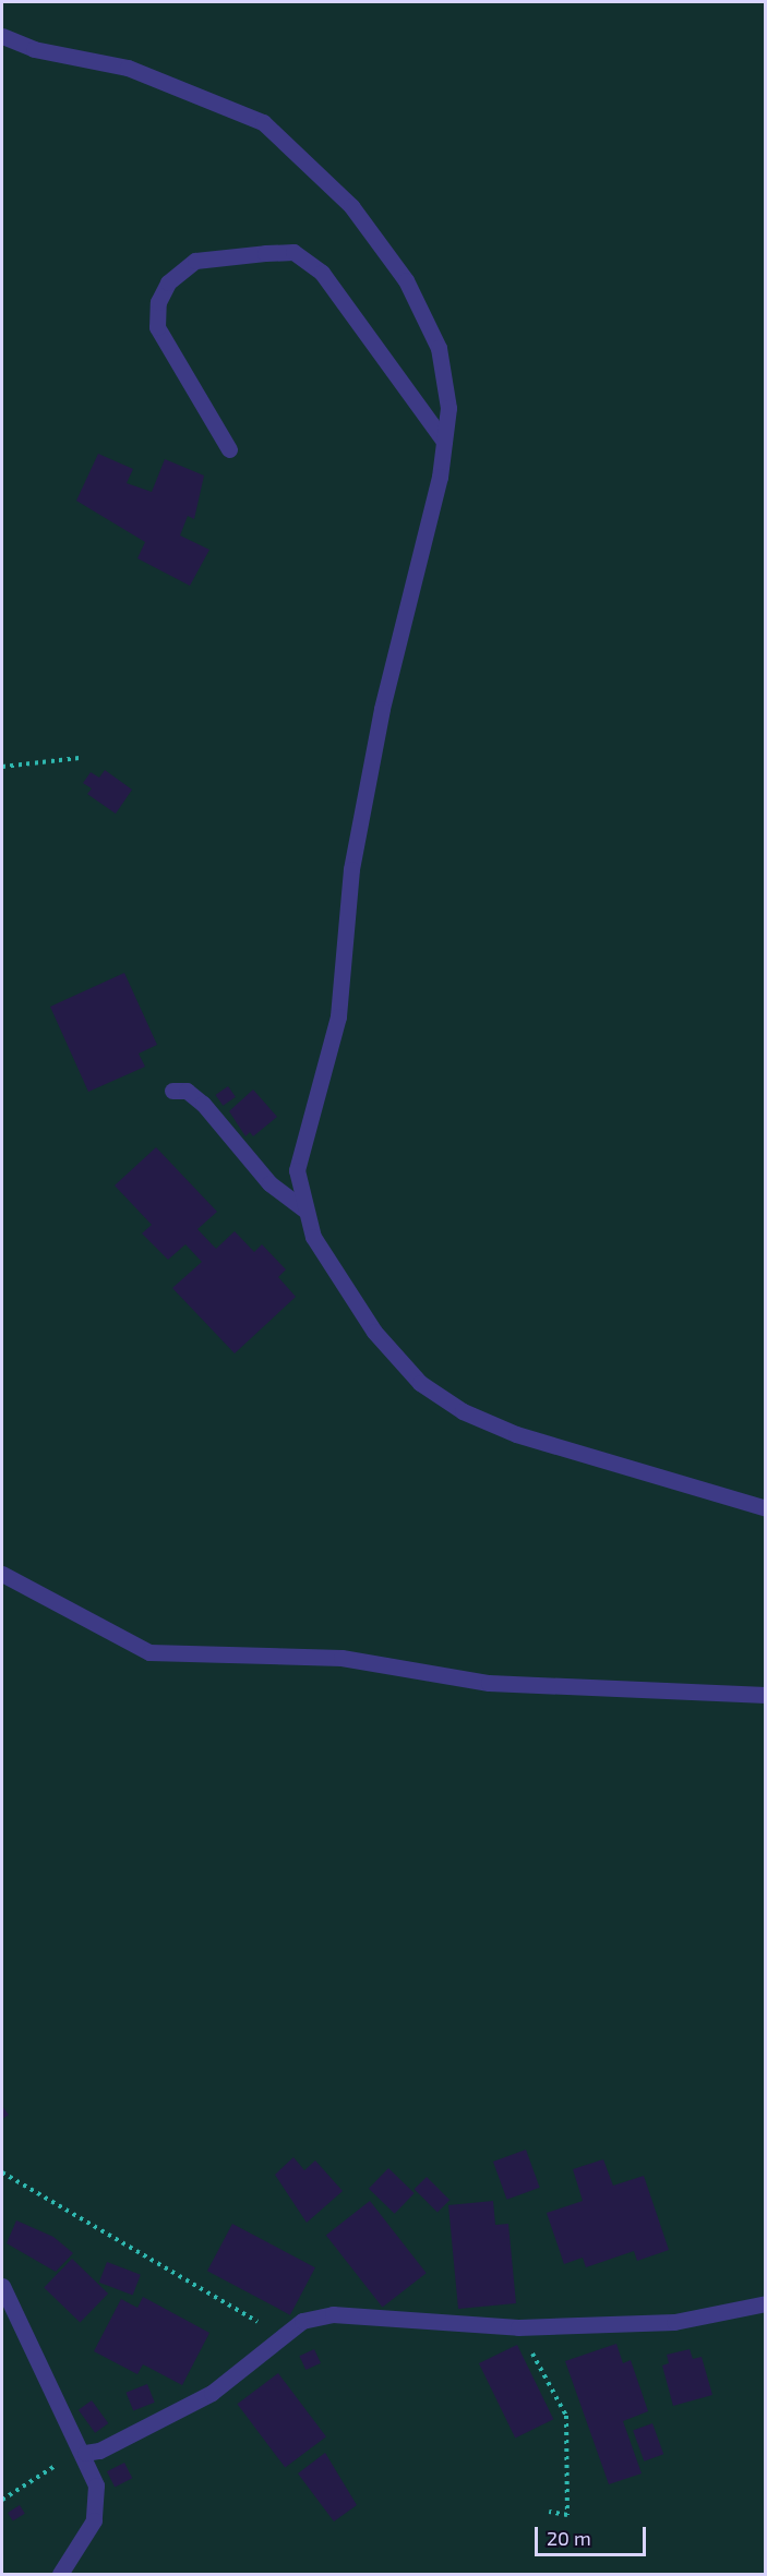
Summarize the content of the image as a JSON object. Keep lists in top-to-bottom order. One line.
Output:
{"scale_bar":"20 m"}
